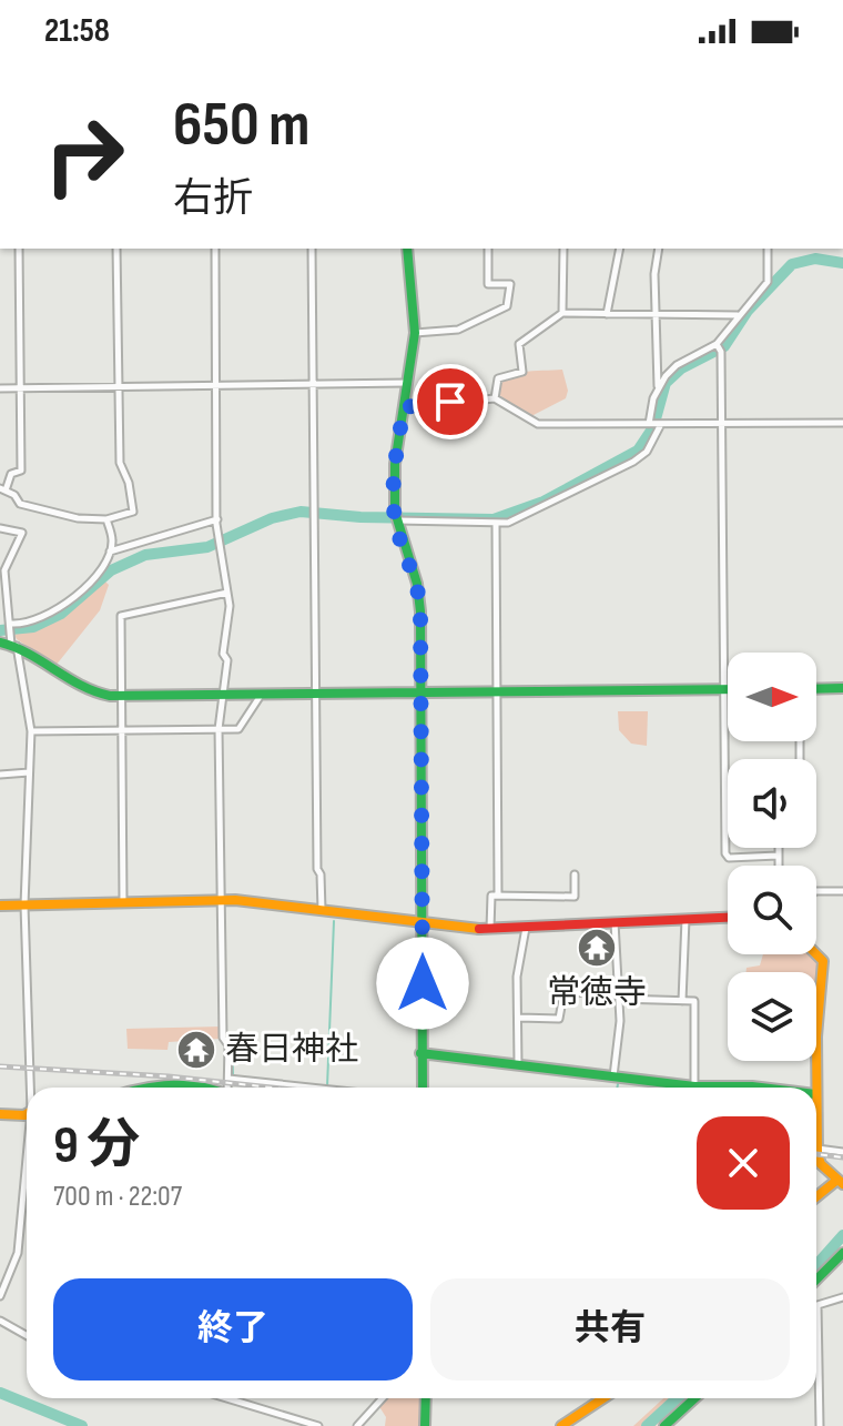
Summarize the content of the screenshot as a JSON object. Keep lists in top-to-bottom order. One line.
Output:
{"places":{"temple":["常徳寺","春日神社"]},"north":"right","page":{"status":"21:58","turn":["650 m","右折"],"heading":["9 分","700 m · 22:07"],"buttons":["終了","共有"]}}
